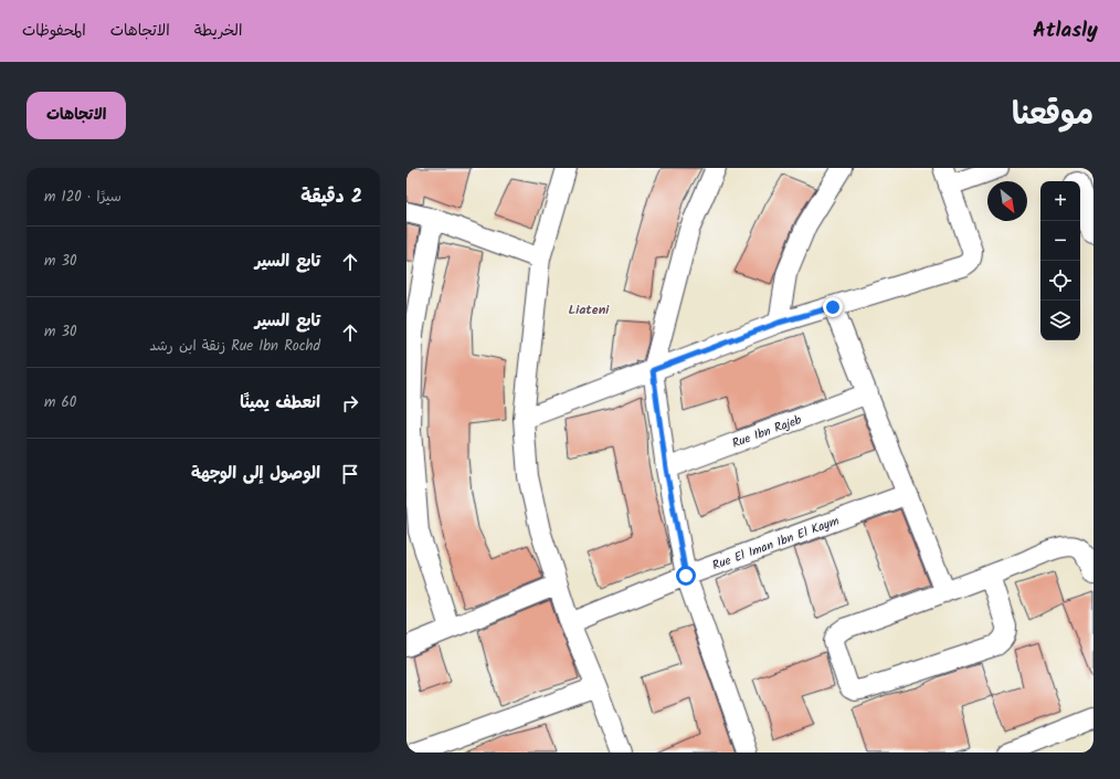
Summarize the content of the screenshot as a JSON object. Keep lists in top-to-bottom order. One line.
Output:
{"streets":{"street":["Rue Ibn Rajeb","Rue El Iman Ibn El Kaym"]},"districts":["Liateni"],"north":"bottom right","page":{"header":"Atlasly","nav":["الخريطة","الاتجاهات","المحفوظات"],"title":"موقعنا","buttons":"الاتجاهات","heading":["2 دقيقة","سيرًا · 120 m"],"map_buttons":["+","−"],"list":[["تابع السير","30 m"],["تابع السير","Rue Ibn Rochd زنقة ابن رشد","30 m"],["انعطف يمينًا","60 m"],"الوصول إلى الوجهة"]}}
